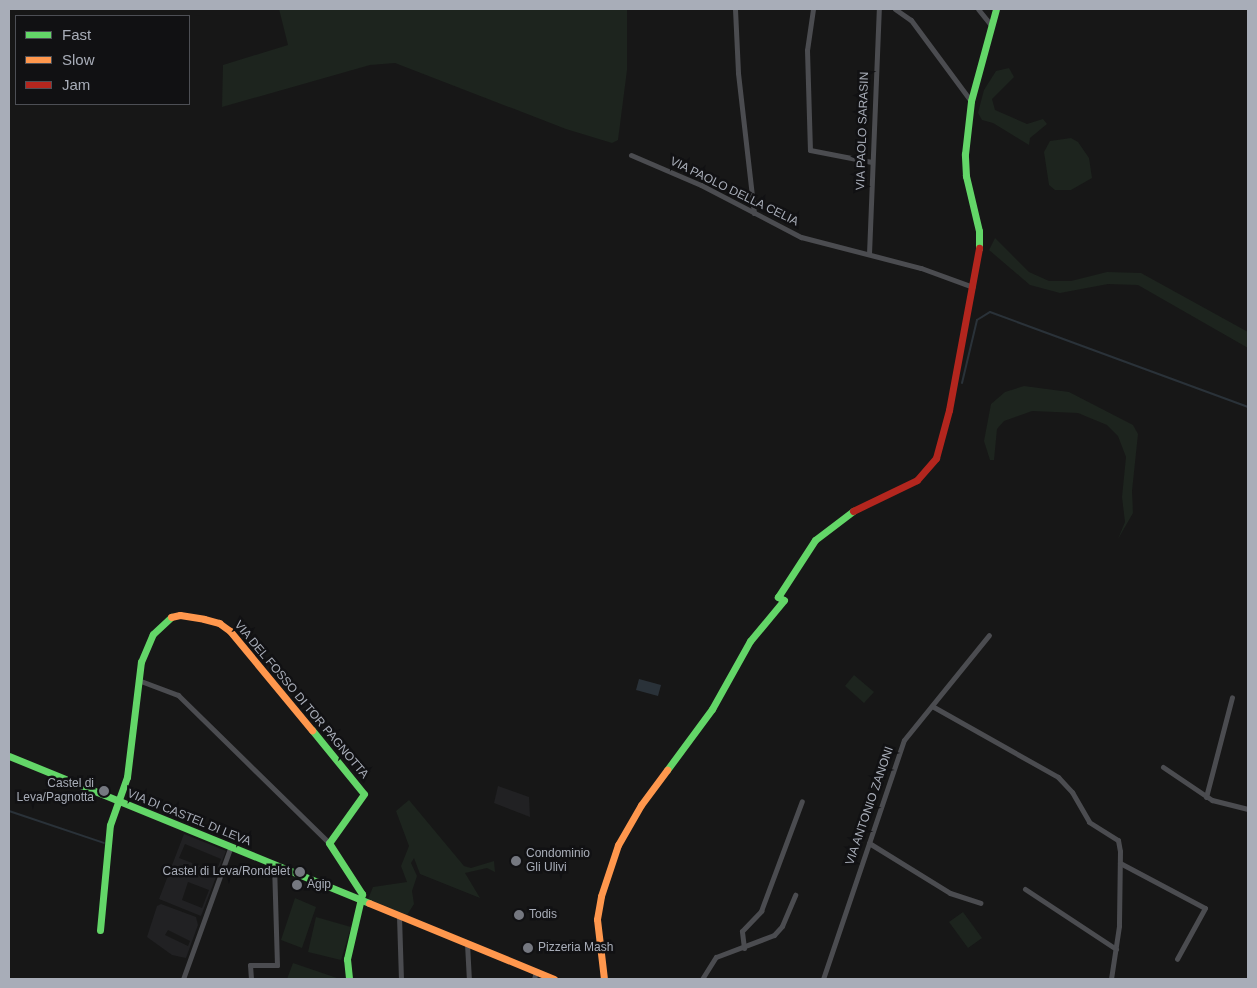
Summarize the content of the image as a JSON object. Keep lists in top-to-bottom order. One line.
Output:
{"streets":{"street":["VIA PAOLO SARASIN","VIA PAOLO DELLA CELIA","VIA DEL FOSSO DI TOR PAGNOTTA","VIA ANTONIO ZANONI","VIA DI CASTEL DI LEVA"]},"crossings":[["VIA PAOLO SARASIN","VIA PAOLO DELLA CELIA"],["VIA DEL FOSSO DI TOR PAGNOTTA","VIA DI CASTEL DI LEVA"]],"places":["Castel di Leva/Pagnotta","Condominio Gli Ulivi","Castel di Leva/Rondelet","Agip","Todis","Pizzeria Mash"],"legend":["Fast","Slow","Jam"]}
